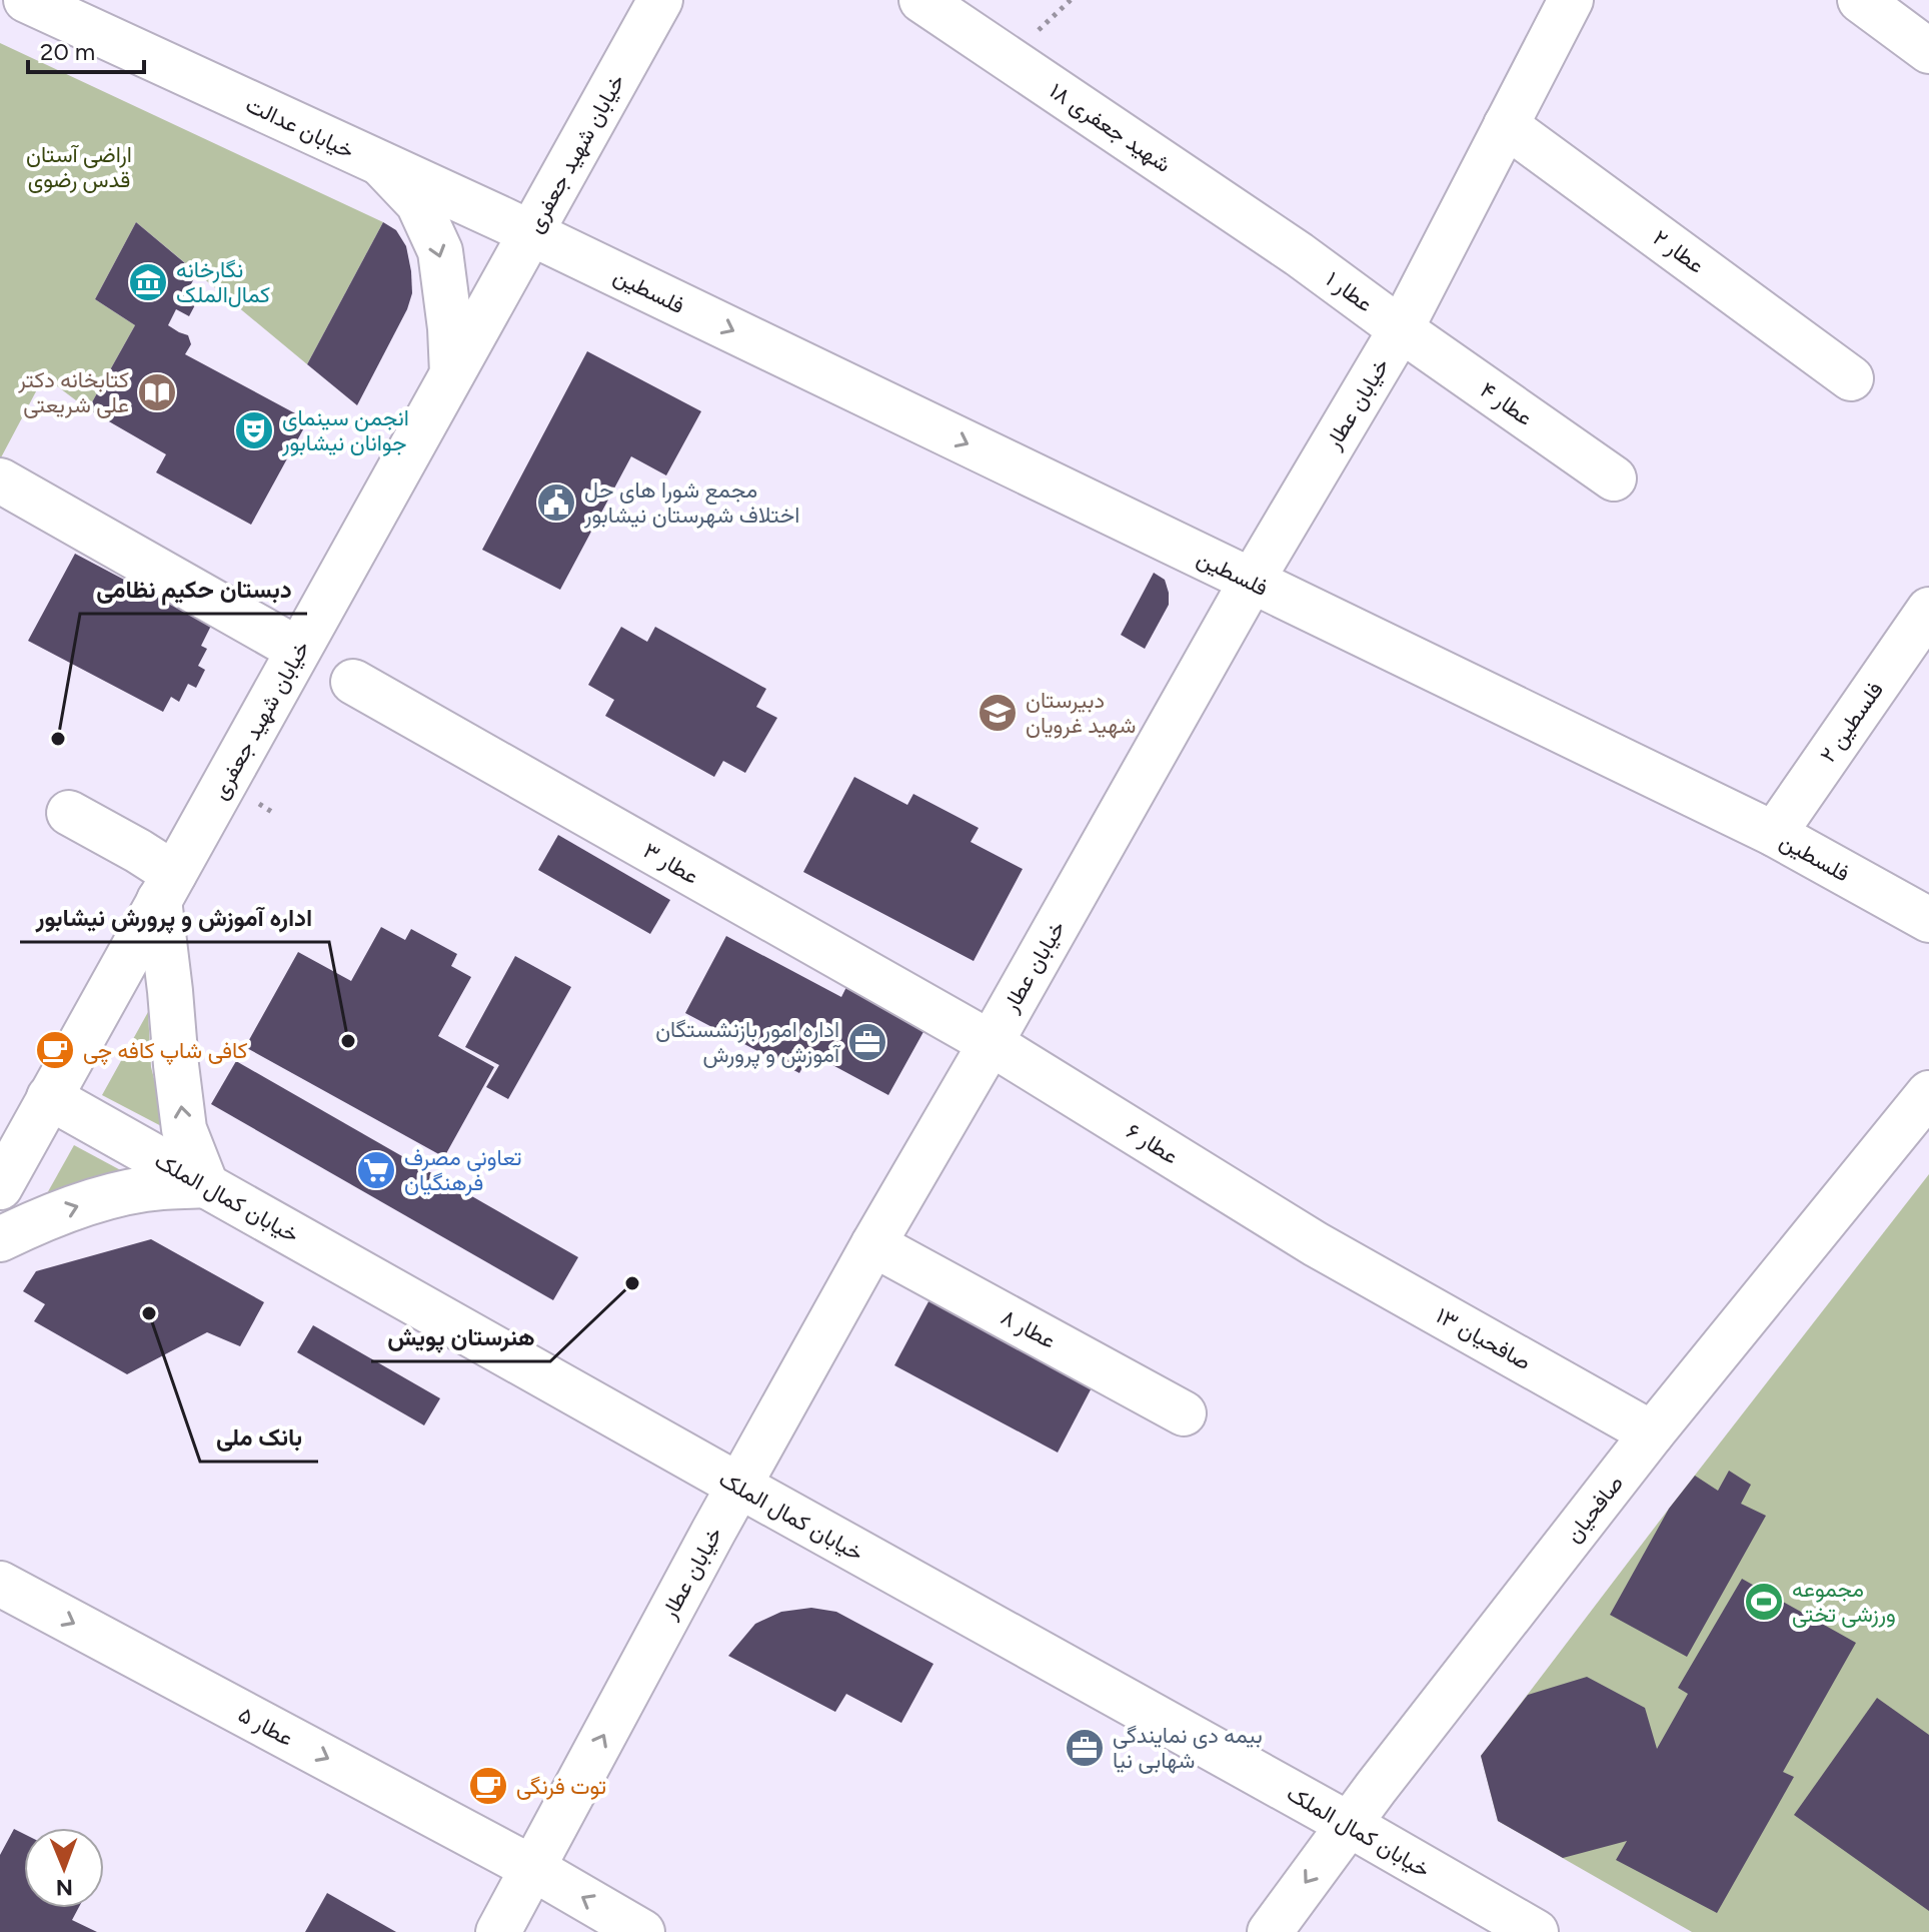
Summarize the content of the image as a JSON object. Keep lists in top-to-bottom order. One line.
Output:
{"streets":{"street":["خیابان عدالت","شهید جعفری ۱۸","خیابان شهید جعفری","عطار ۲","فلسطین","عطار ۱","خیابان عطار","عطار ۴","فلسطین ۲","عطار ۳","عطار ۶","خیابان کمال الملک","عطار ۸","صافحیان ۱۳","صافحیان","عطار ۵"]},"crossings":[["خیابان عدالت","خیابان شهید جعفری"],["خیابان عدالت","فلسطین"],["شهید جعفری ۱۸","عطار ۱"],["خیابان شهید جعفری","فلسطین"],["خیابان شهید جعفری","خیابان کمال الملک"],["عطار ۲","خیابان عطار"],["فلسطین","خیابان عطار"],["فلسطین","فلسطین ۲"],["عطار ۱","خیابان عطار"],["عطار ۱","عطار ۴"],["خیابان عطار","عطار ۴"],["خیابان عطار","عطار ۳"],["خیابان عطار","عطار ۶"],["خیابان عطار","خیابان کمال الملک"],["خیابان عطار","عطار ۸"],["خیابان عطار","عطار ۵"],["عطار ۳","عطار ۶"],["عطار ۶","صافحیان ۱۳"],["خیابان کمال الملک","صافحیان"],["صافحیان ۱۳","صافحیان"]],"one_way":["فلسطین"],"parks":["اراضی آستان قدس رضوی"],"places":{"museum":["نگارخانه کمال‌الملک"],"library":["کتابخانه دکتر علی شریعتی"],"theatre":["انجمن سینمای جوانان نیشابور"],"public building":["مجمع شورا های حل اختلاف شهرستان نیشابور"],"school or university":["دبیرستان شهید غرویان"],"other":["دبستان حکیم نظامی","اداره آموزش و پرورش نیشابور","هنرستان پویش","بانک ملی"],"office":["اداره امور بازنشستگان آموزش و پرورش","بیمه دی نمایندگی شهابی نیا"],"cafe":["کافی شاپ کافه چی","توت فرنگی"],"supermarket":["تعاونی مصرف فرهنگیان"],"sports":["مجموعه ورزشی تختی"]},"scale_bar":"20 m","north":"bottom"}
